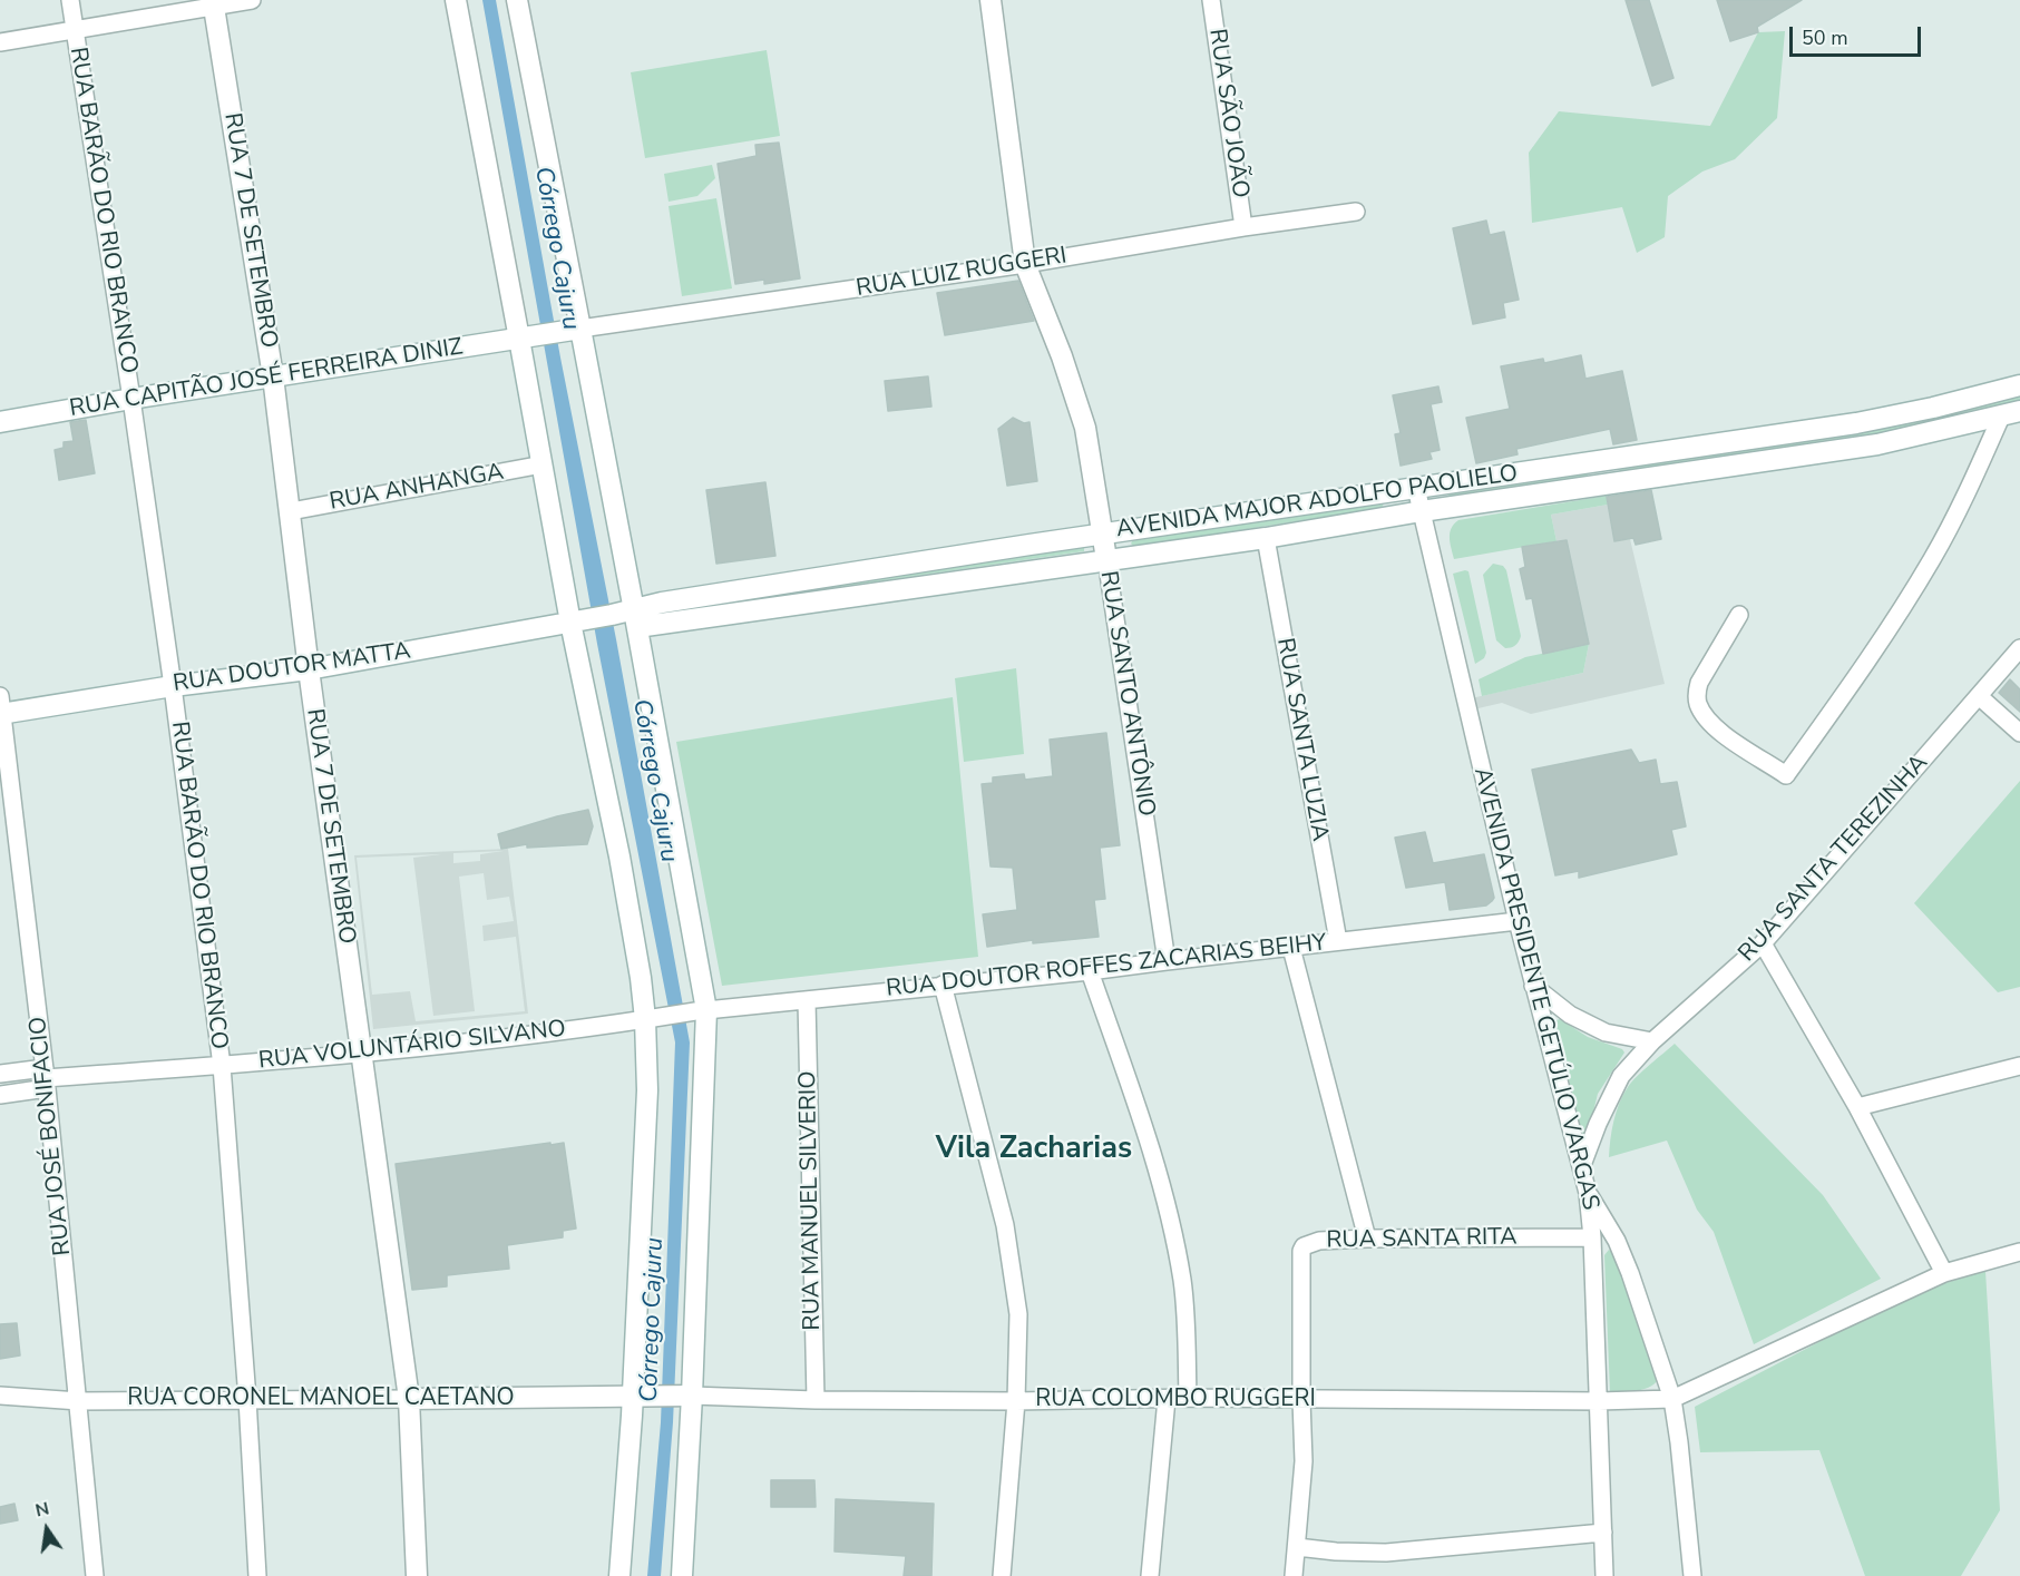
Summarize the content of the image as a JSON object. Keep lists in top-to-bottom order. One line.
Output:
{"streets":{"main road":["RUA 7 DE SETEMBRO","RUA CAPITÃO JOSÉ FERREIRA DINIZ","AVENIDA MAJOR ADOLFO PAOLIELO","RUA DOUTOR MATTA","RUA SANTO ANTÔNIO","RUA CORONEL MANOEL CAETANO"],"street":["RUA SÃO JOÃO","RUA BARÃO DO RIO BRANCO","RUA LUIZ RUGGERI","RUA ANHANGA","RUA SANTA LUZIA","RUA SANTA TEREZINHA","RUA DOUTOR ROFFES ZACARIAS BEIHY","AVENIDA PRESIDENTE GETÚLIO VARGAS","RUA VOLUNTÁRIO SILVANO","RUA JOSÉ BONIFACIO","RUA MANUEL SILVERIO","RUA SANTA RITA","RUA COLOMBO RUGGERI"]},"crossings":[["RUA SÃO JOÃO","RUA LUIZ RUGGERI"],["RUA BARÃO DO RIO BRANCO","RUA CAPITÃO JOSÉ FERREIRA DINIZ"],["RUA BARÃO DO RIO BRANCO","RUA DOUTOR MATTA"],["RUA BARÃO DO RIO BRANCO","RUA VOLUNTÁRIO SILVANO"],["RUA BARÃO DO RIO BRANCO","RUA CORONEL MANOEL CAETANO"],["RUA 7 DE SETEMBRO","RUA CAPITÃO JOSÉ FERREIRA DINIZ"],["RUA 7 DE SETEMBRO","RUA ANHANGA"],["RUA 7 DE SETEMBRO","RUA DOUTOR MATTA"],["RUA 7 DE SETEMBRO","RUA VOLUNTÁRIO SILVANO"],["RUA 7 DE SETEMBRO","RUA CORONEL MANOEL CAETANO"],["RUA LUIZ RUGGERI","RUA CAPITÃO JOSÉ FERREIRA DINIZ"],["RUA LUIZ RUGGERI","RUA SANTO ANTÔNIO"],["AVENIDA MAJOR ADOLFO PAOLIELO","RUA DOUTOR MATTA"],["AVENIDA MAJOR ADOLFO PAOLIELO","RUA SANTO ANTÔNIO"],["AVENIDA MAJOR ADOLFO PAOLIELO","RUA SANTA LUZIA"],["AVENIDA MAJOR ADOLFO PAOLIELO","AVENIDA PRESIDENTE GETÚLIO VARGAS"],["RUA DOUTOR MATTA","RUA JOSÉ BONIFACIO"],["RUA SANTO ANTÔNIO","RUA DOUTOR ROFFES ZACARIAS BEIHY"],["RUA SANTA LUZIA","RUA DOUTOR ROFFES ZACARIAS BEIHY"],["RUA SANTA TEREZINHA","AVENIDA PRESIDENTE GETÚLIO VARGAS"],["RUA DOUTOR ROFFES ZACARIAS BEIHY","AVENIDA PRESIDENTE GETÚLIO VARGAS"],["RUA DOUTOR ROFFES ZACARIAS BEIHY","RUA VOLUNTÁRIO SILVANO"],["RUA DOUTOR ROFFES ZACARIAS BEIHY","RUA MANUEL SILVERIO"],["AVENIDA PRESIDENTE GETÚLIO VARGAS","RUA SANTA RITA"],["AVENIDA PRESIDENTE GETÚLIO VARGAS","RUA COLOMBO RUGGERI"],["RUA VOLUNTÁRIO SILVANO","RUA JOSÉ BONIFACIO"],["RUA JOSÉ BONIFACIO","RUA CORONEL MANOEL CAETANO"],["RUA MANUEL SILVERIO","RUA COLOMBO RUGGERI"],["RUA SANTA RITA","RUA COLOMBO RUGGERI"],["RUA CORONEL MANOEL CAETANO","RUA COLOMBO RUGGERI"]],"districts":["Vila Zacharias"],"water":["Córrego Cajuru"],"scale_bar":"50 m","north":"top"}
